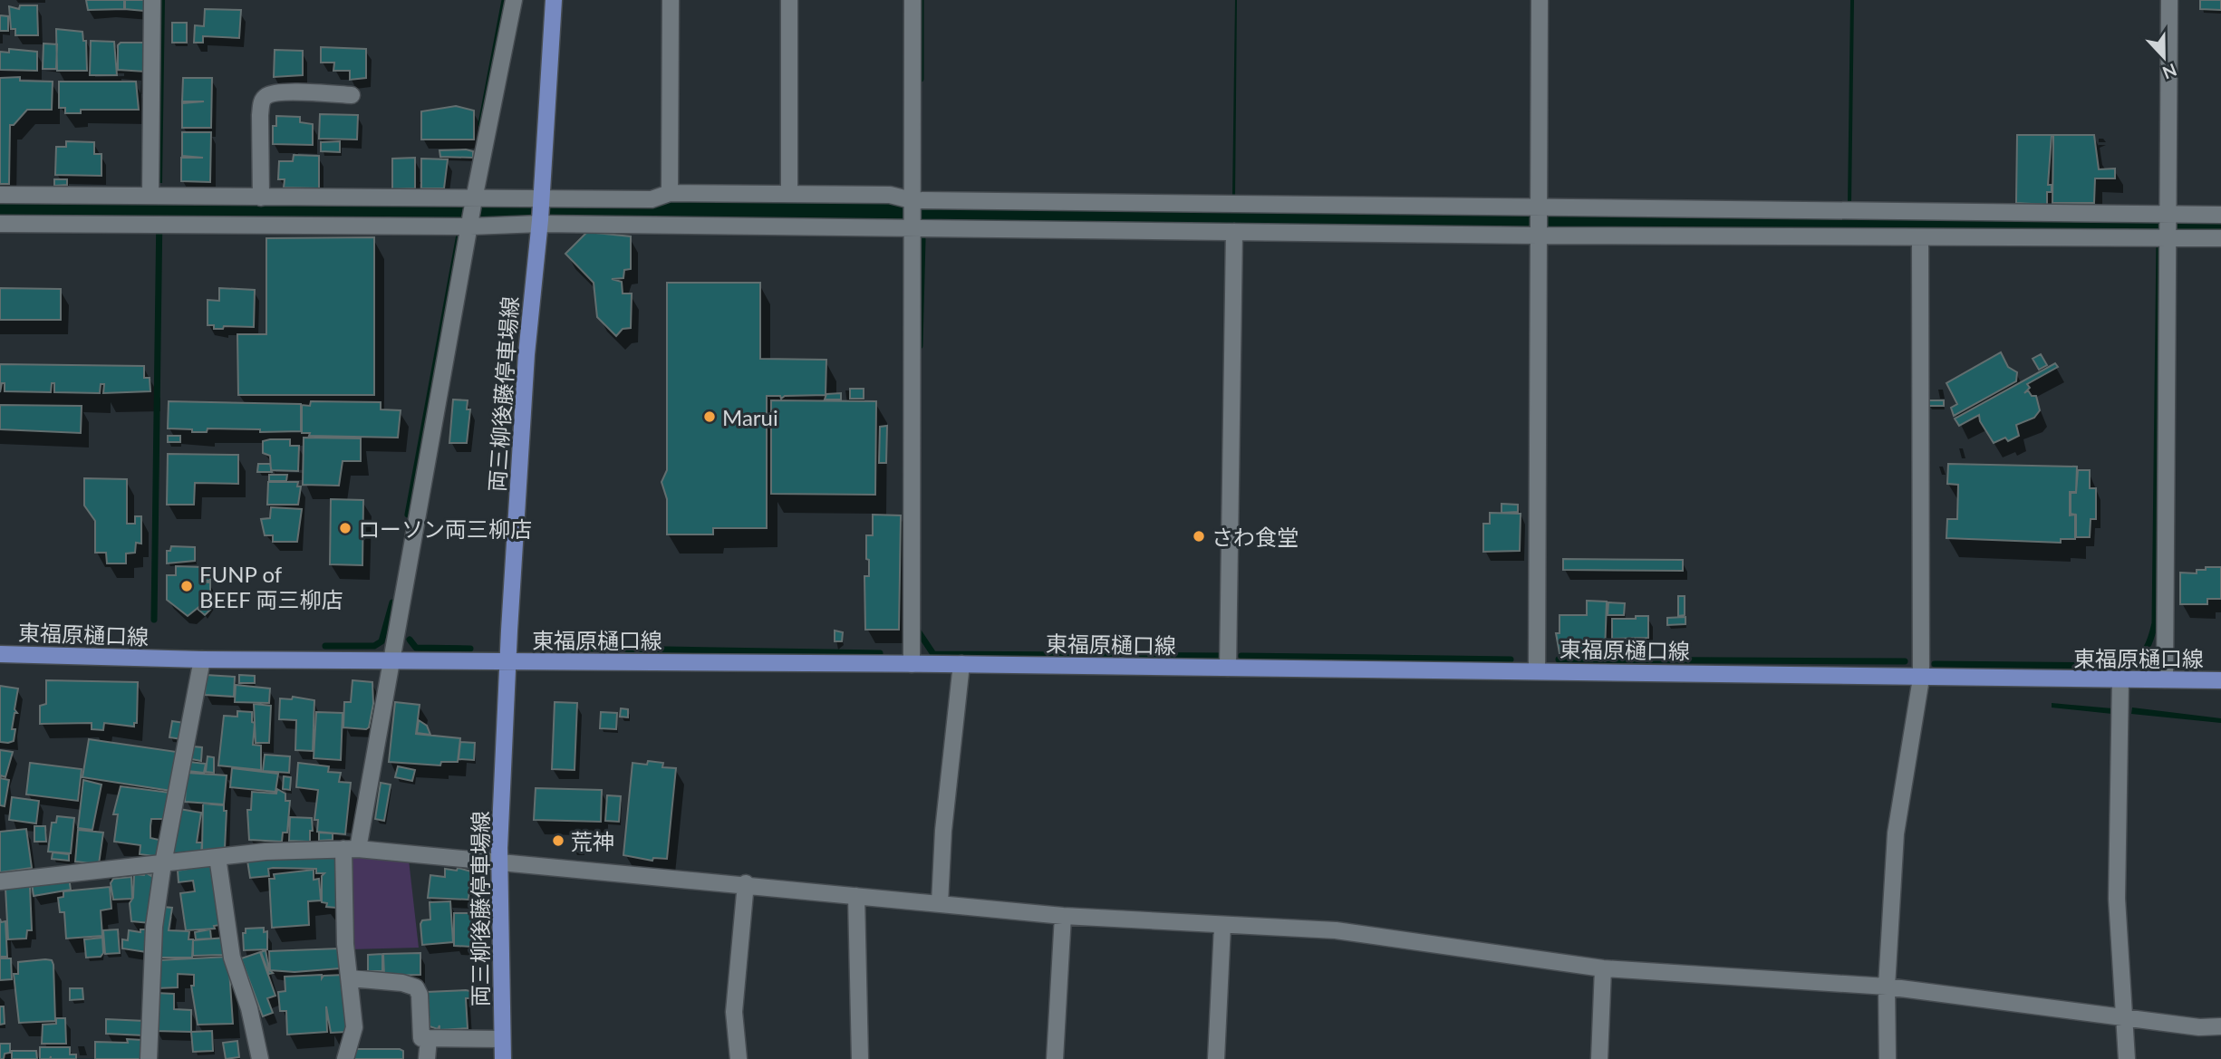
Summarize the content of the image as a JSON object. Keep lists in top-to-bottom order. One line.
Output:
{"streets":{"main road":["両三柳後藤停車場線","東福原樋口線"]},"crossings":[["両三柳後藤停車場線","東福原樋口線"]],"places":["Marui","ローソン両三柳店","さわ食堂","FUNP of BEEF 両三柳店","荒神"],"north":"bottom"}
